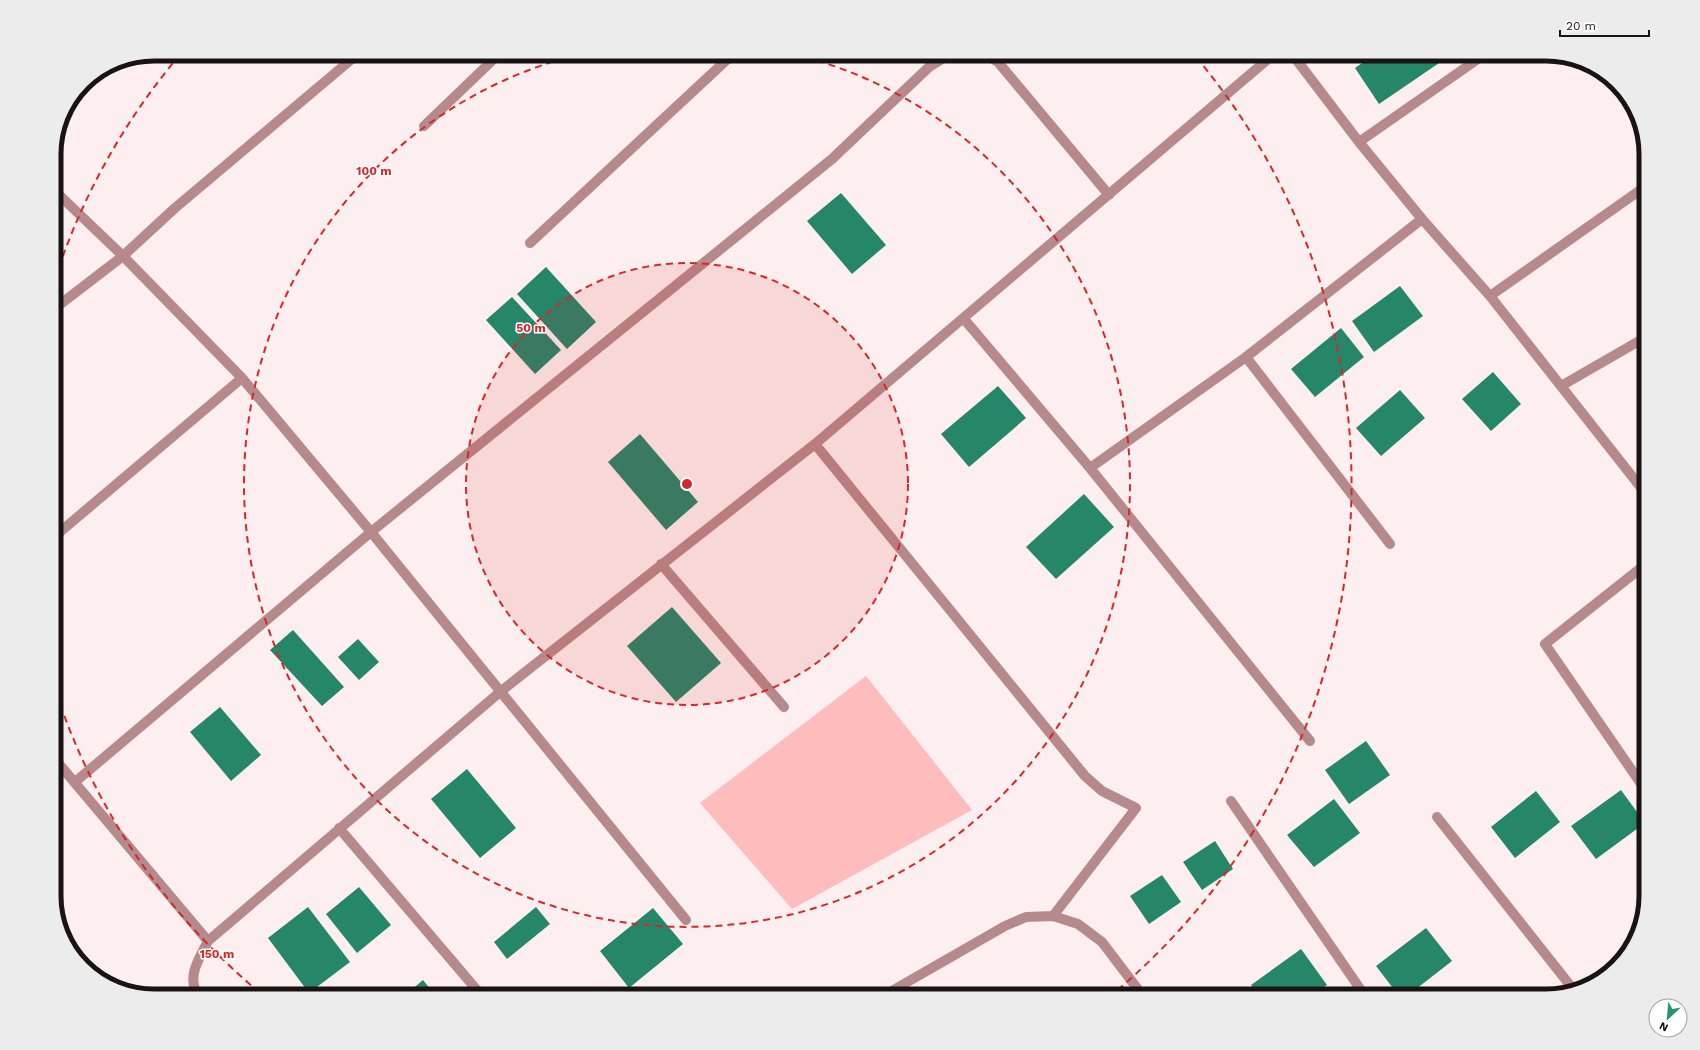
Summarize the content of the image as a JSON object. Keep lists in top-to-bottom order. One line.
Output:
{"scale_bar":"20 m","north":"bottom left","rings":["100 m","50 m","150 m"]}
